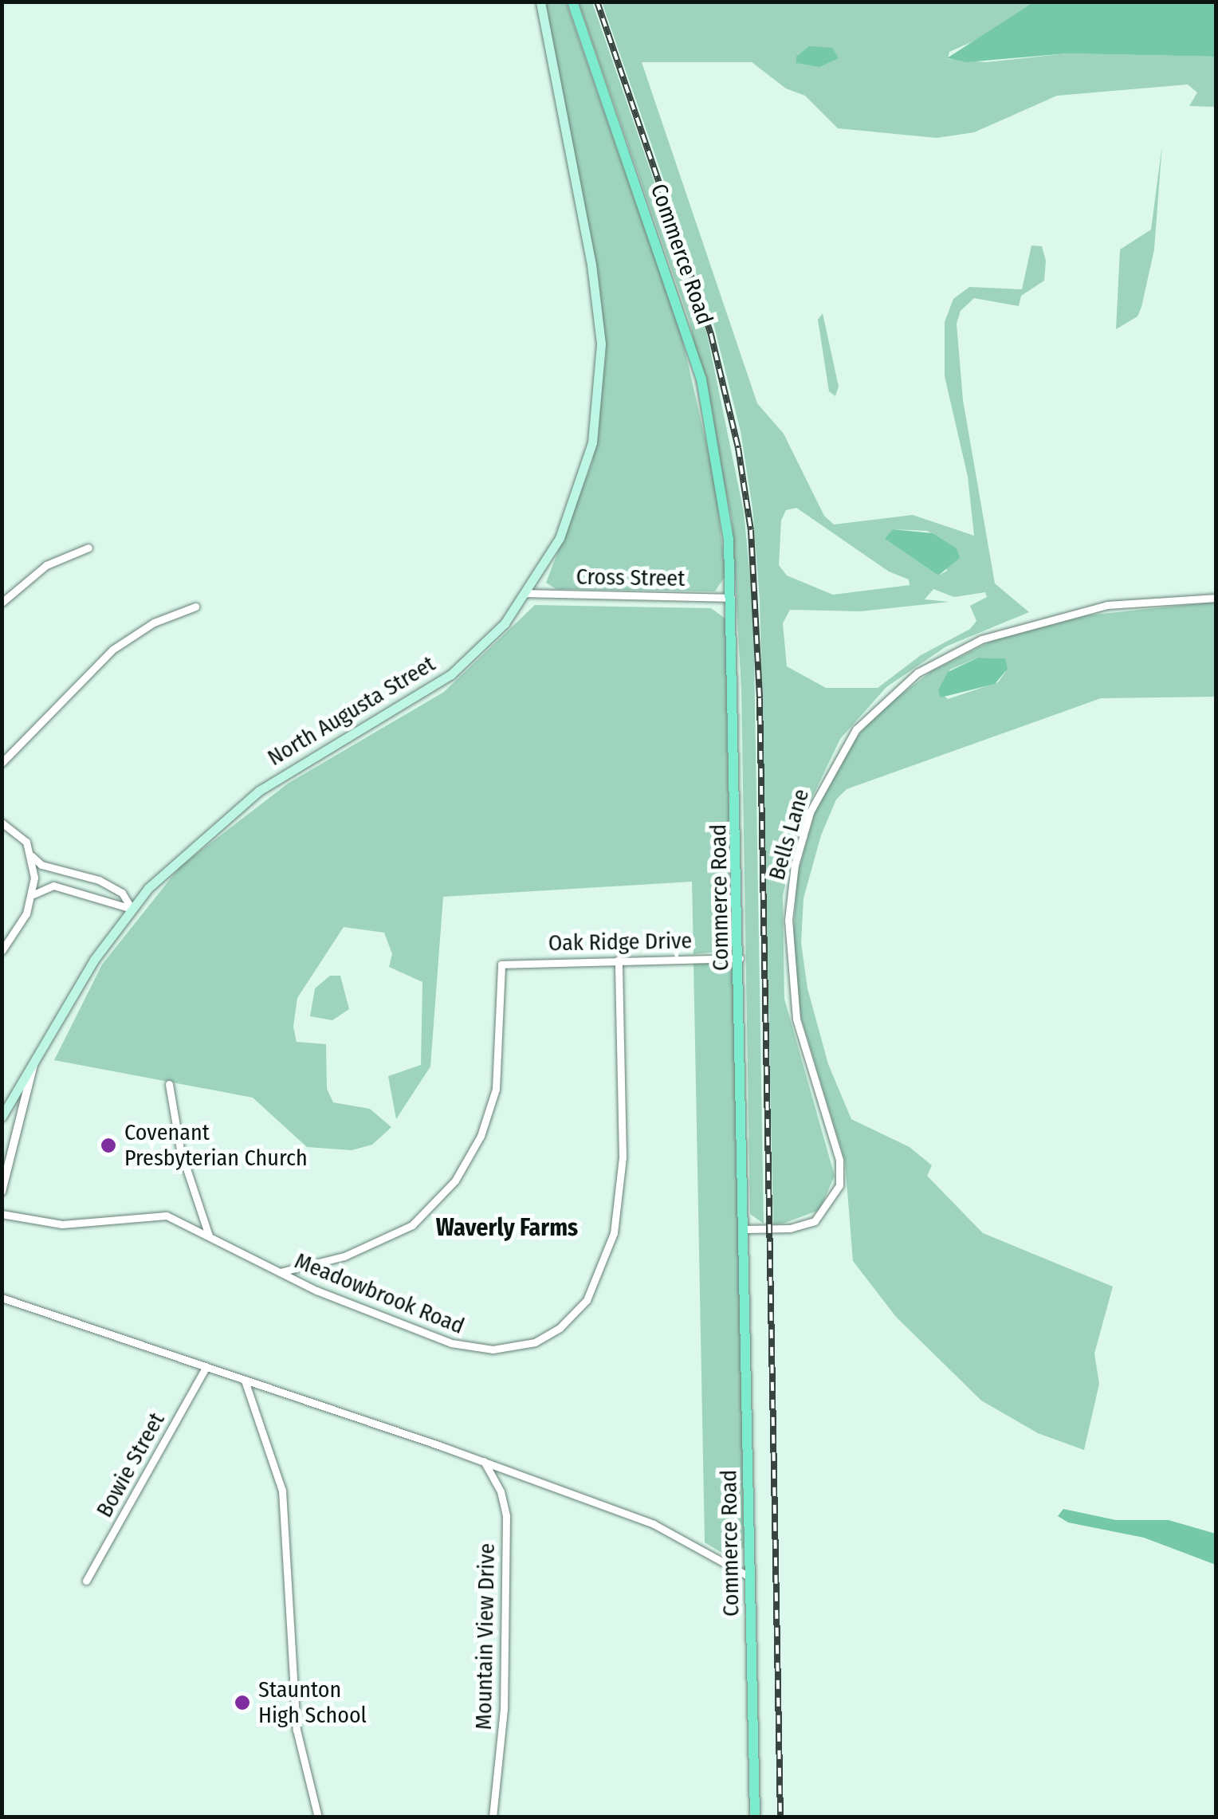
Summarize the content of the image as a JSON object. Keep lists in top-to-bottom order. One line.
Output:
{"streets":{"main road":["Commerce Road","North Augusta Street"],"street":["Cross Street","Bells Lane","Oak Ridge Drive","Meadowbrook Road","Bowie Street","Mountain View Drive"]},"crossings":[["Commerce Road","Cross Street"],["Commerce Road","Bells Lane"],["Commerce Road","Oak Ridge Drive"],["Cross Street","North Augusta Street"],["Oak Ridge Drive","Meadowbrook Road"]],"districts":["Waverly Farms"],"places":["Covenant Presbyterian Church","Staunton High School"]}
